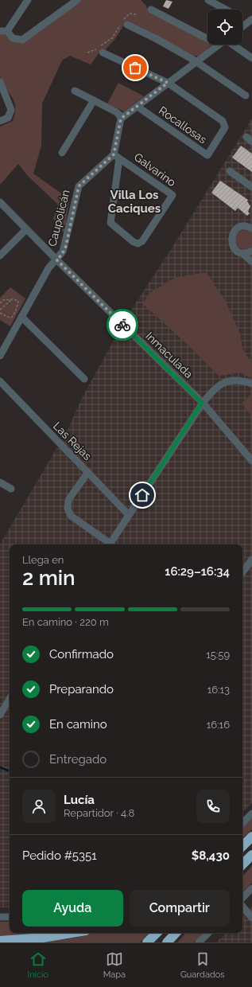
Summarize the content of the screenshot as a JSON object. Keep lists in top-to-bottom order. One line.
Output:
{"streets":{"street":["Rocallosas","Galvarino","Caupolicán","Inmaculada","Las Rejas"]},"crossings":[["Galvarino","Caupolicán"],["Caupolicán","Inmaculada"]],"districts":["Villa Los Caciques"],"page":{"heading":["2 min","Llega en","16:29–16:34"],"panel":["Lucía","Repartidor · 4.8","Pedido #5351","$8,430"],"bar":"En camino · 220 m","list":[["Confirmado","15:59"],["Preparando","16:13"],["En camino","16:16"],"Entregado"],"buttons":["Ayuda","Compartir"],"tabs":["Inicio","Mapa","Guardados"]}}
